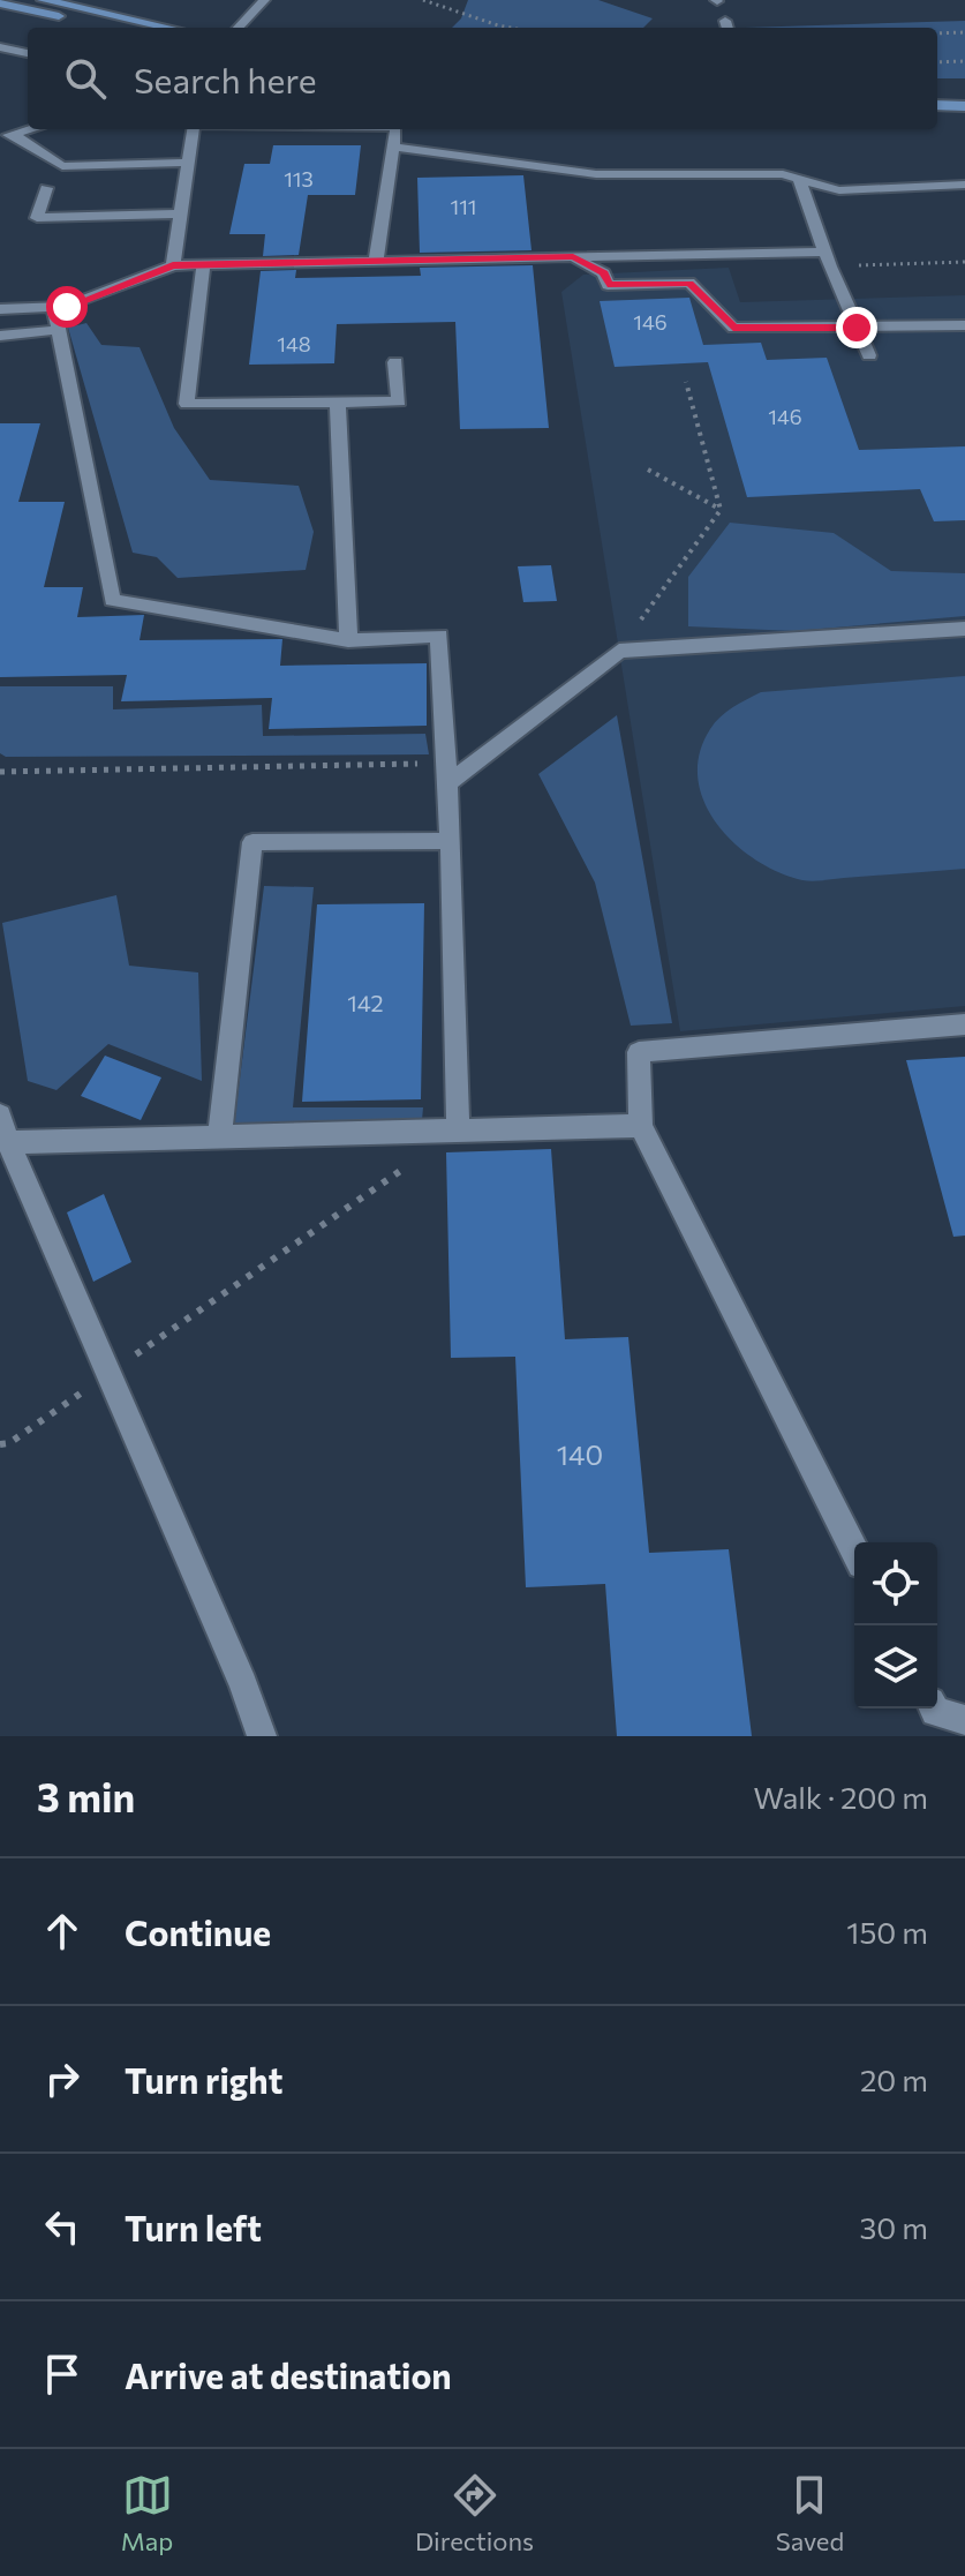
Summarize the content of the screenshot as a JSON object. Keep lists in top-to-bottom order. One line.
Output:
{"house_numbers":["113","111","146","148","146","142","140"],"page":{"search":"Search here","heading":["3 min","Walk · 200 m"],"list":[["Continue","150 m"],["Turn right","20 m"],["Turn left","30 m"],"Arrive at destination"],"nav":["Map","Directions","Saved"]}}
